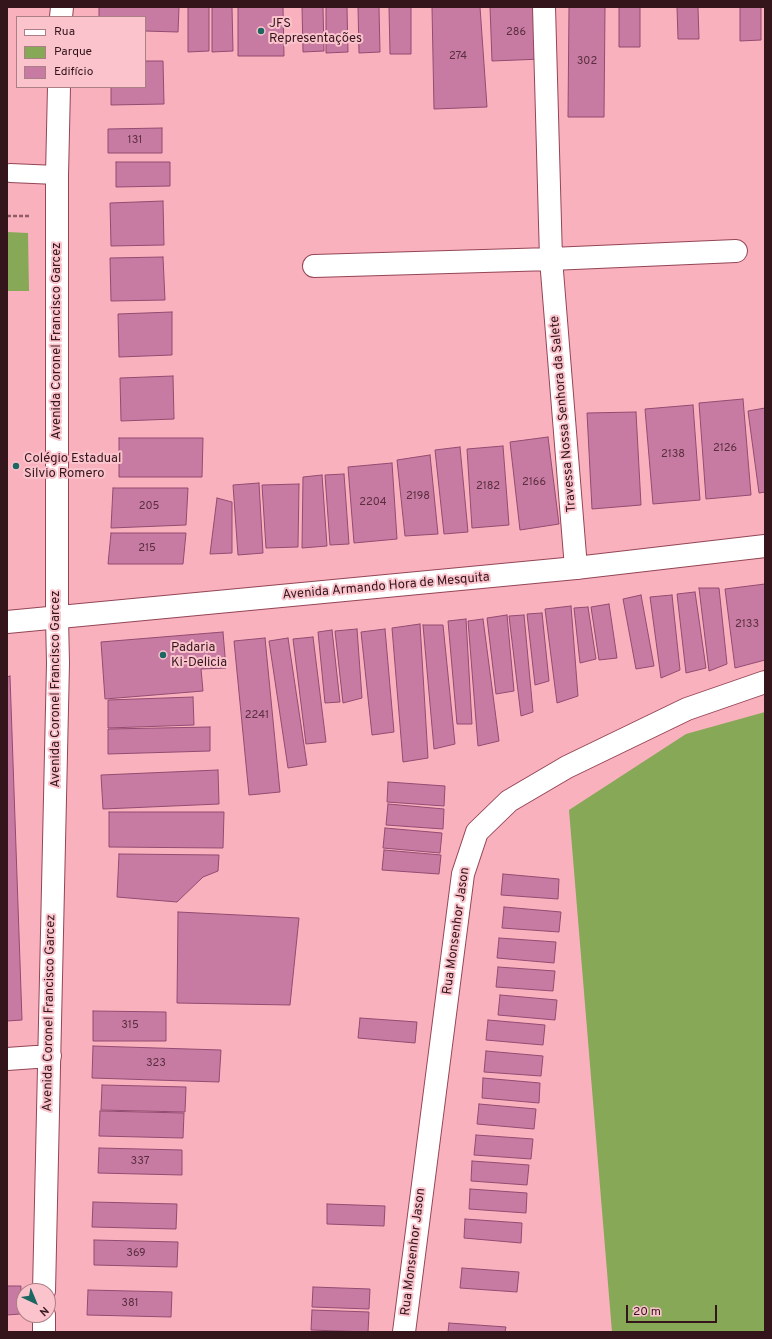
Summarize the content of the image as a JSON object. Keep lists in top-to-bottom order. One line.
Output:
{"streets":{"street":["Avenida Coronel Francisco Garcez","Travessa Nossa Senhora da Salete","Avenida Armando Hora de Mesquita","Rua Monsenhor Jason"]},"crossings":[["Avenida Coronel Francisco Garcez","Avenida Armando Hora de Mesquita"],["Travessa Nossa Senhora da Salete","Avenida Armando Hora de Mesquita"]],"places":["JFS Representações","Colégio Estadual Silvio Romero","Padaria Ki-Delicia"],"house_numbers":["286","274","302","131","2126","2138","2166","2182","2198","2204","205","215","2133","2241","315","323","337","369","381"],"legend":["Rua","Parque","Edifício"],"scale_bar":"20 m","north":"bottom right"}
